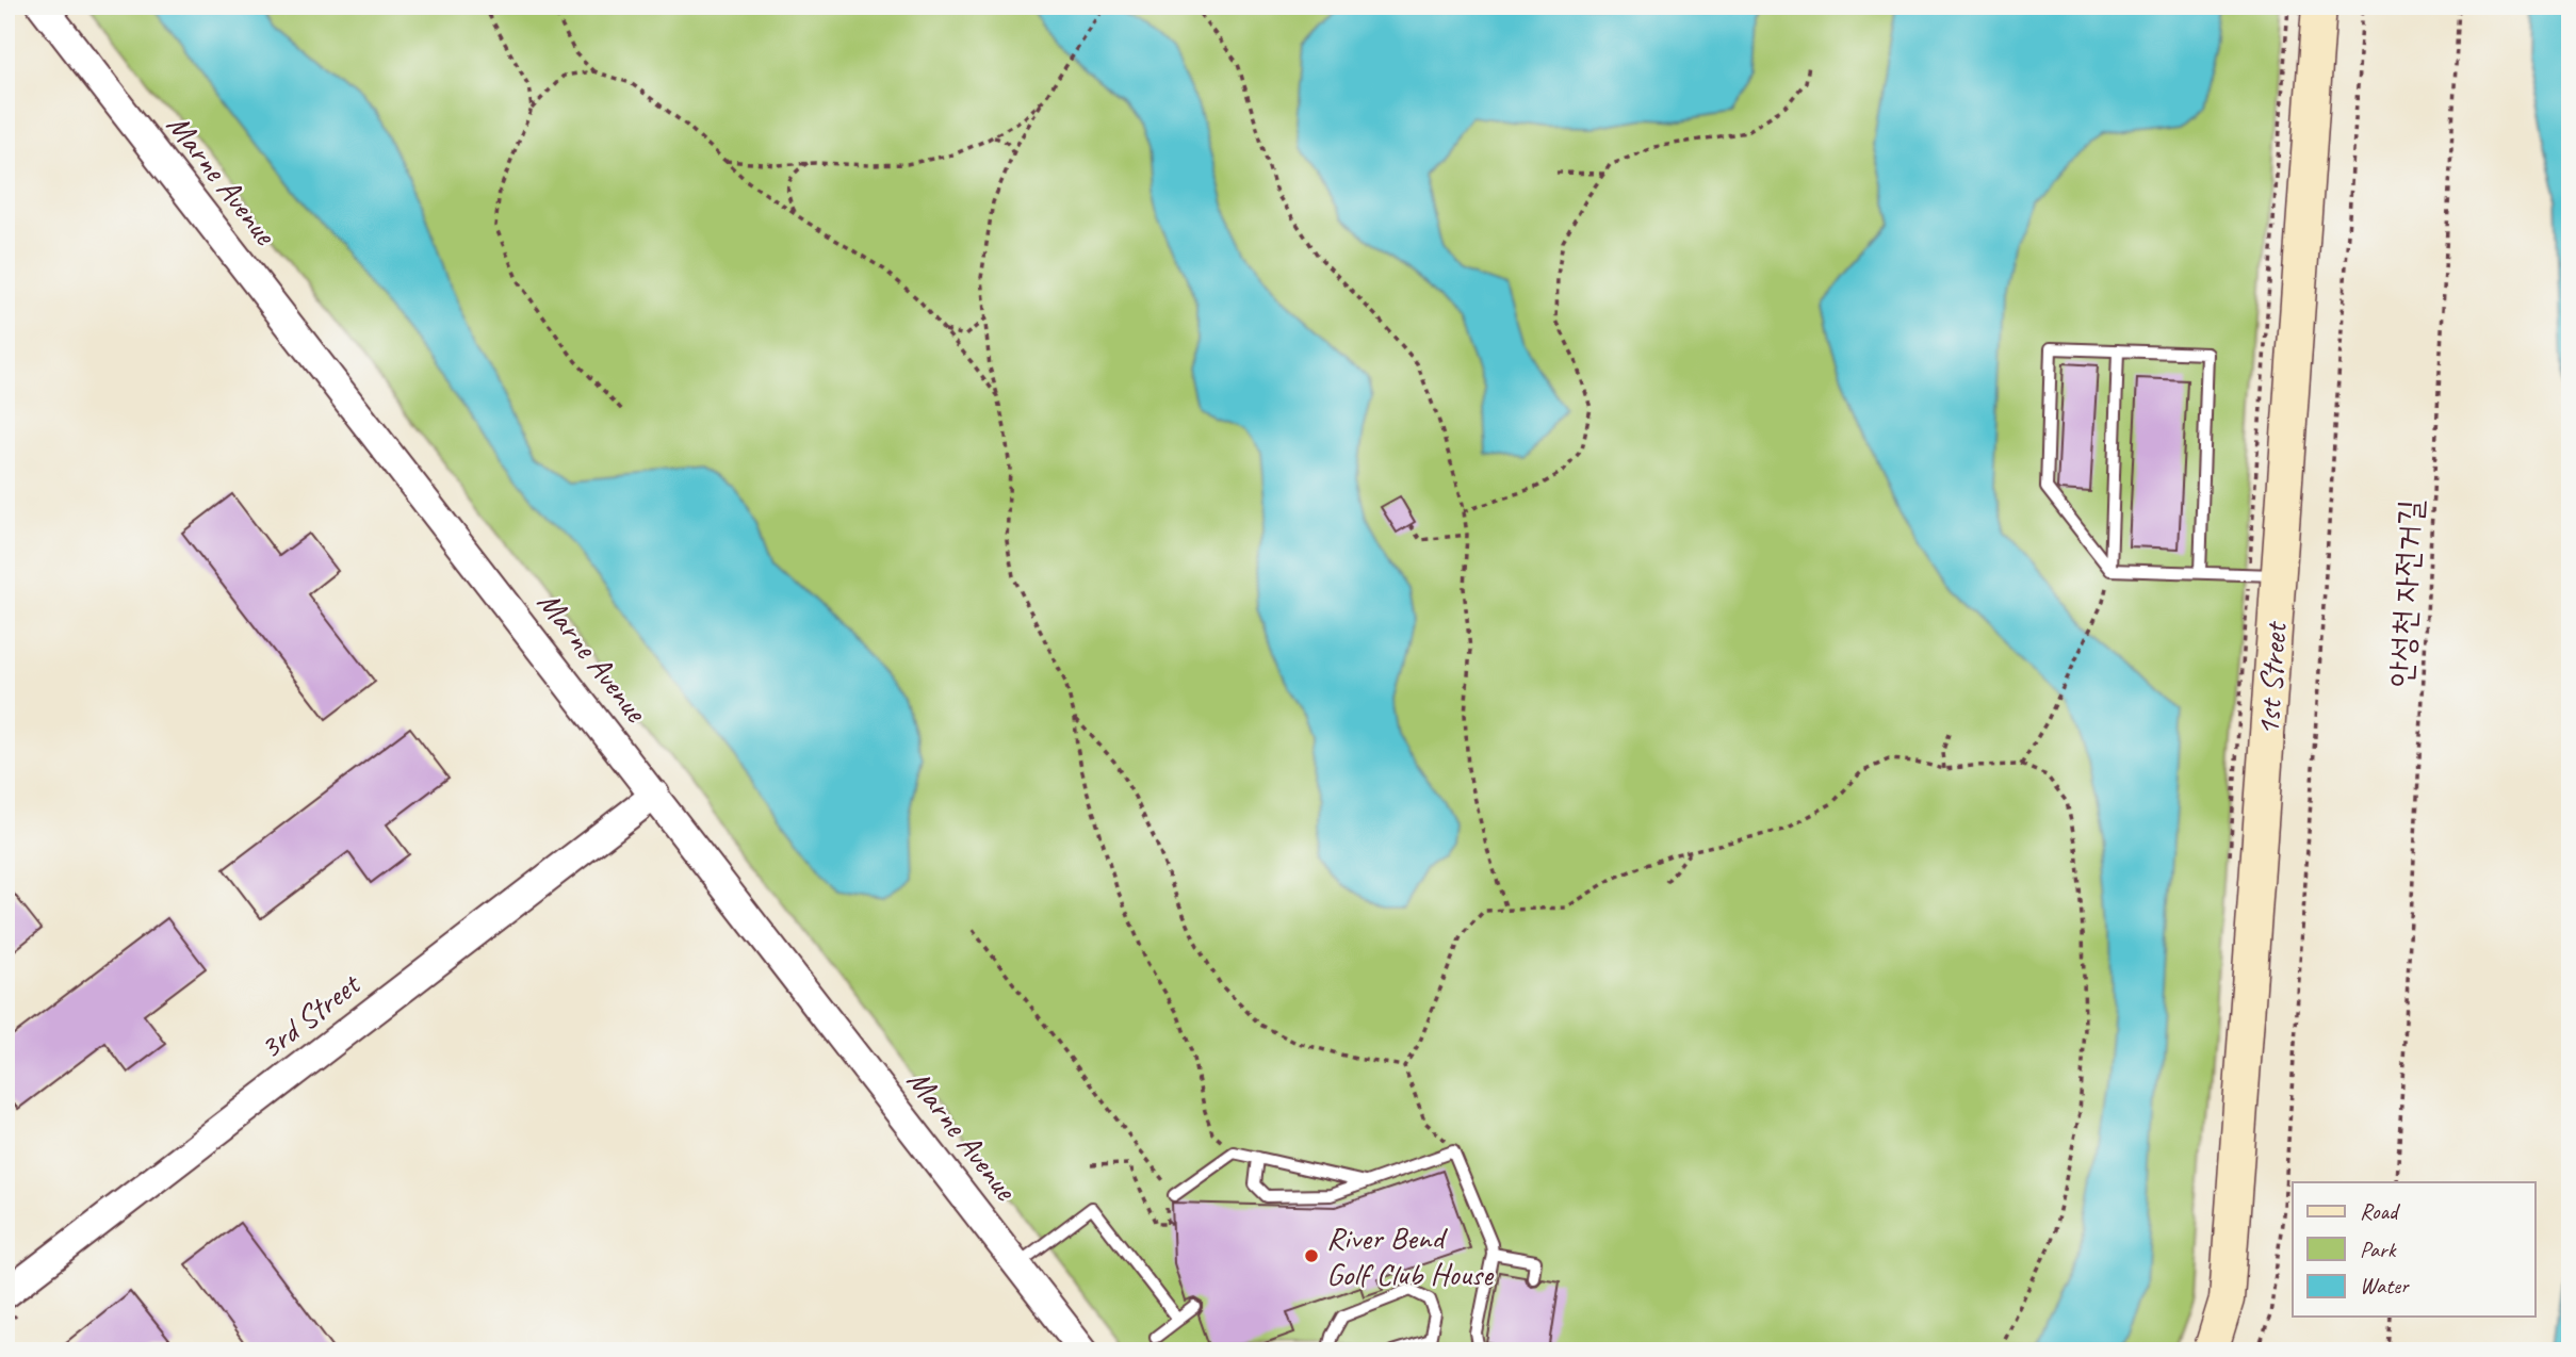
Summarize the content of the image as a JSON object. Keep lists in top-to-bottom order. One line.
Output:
{"streets":{"main road":["1st Street"],"street":["Marne Avenue","3rd Street"],"path":["안성천 자전거길"]},"crossings":[["Marne Avenue","3rd Street"]],"places":["River Bend Golf Club House"],"legend":["Road","Park","Water"]}
